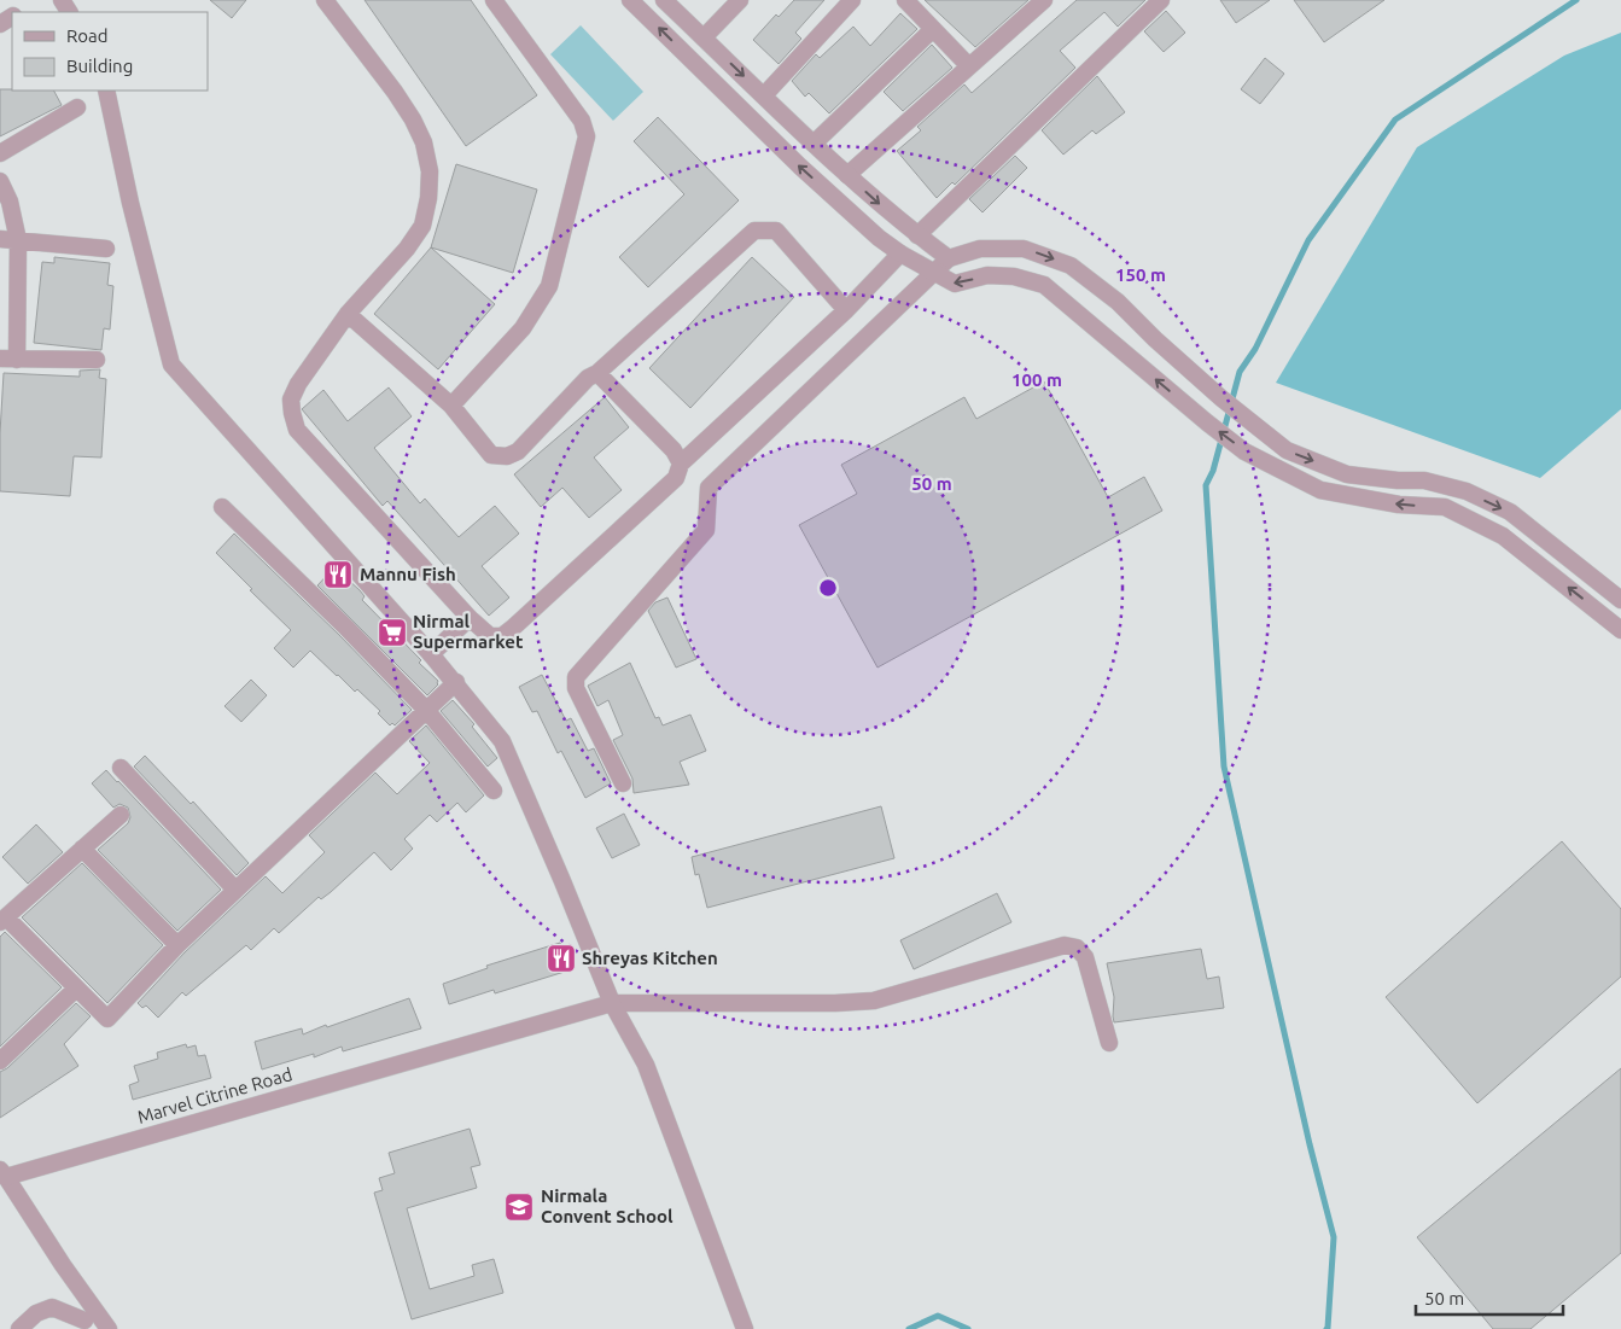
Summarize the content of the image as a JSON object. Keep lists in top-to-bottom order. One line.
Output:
{"streets":{"street":["Marvel Citrine Road"]},"places":{"restaurant":["Mannu Fish","Shreyas Kitchen"],"supermarket":["Nirmal Supermarket"],"school or university":["Nirmala Convent School"]},"legend":["Road","Building"],"scale_bar":"50 m","rings":["150 m","100 m","50 m"]}
